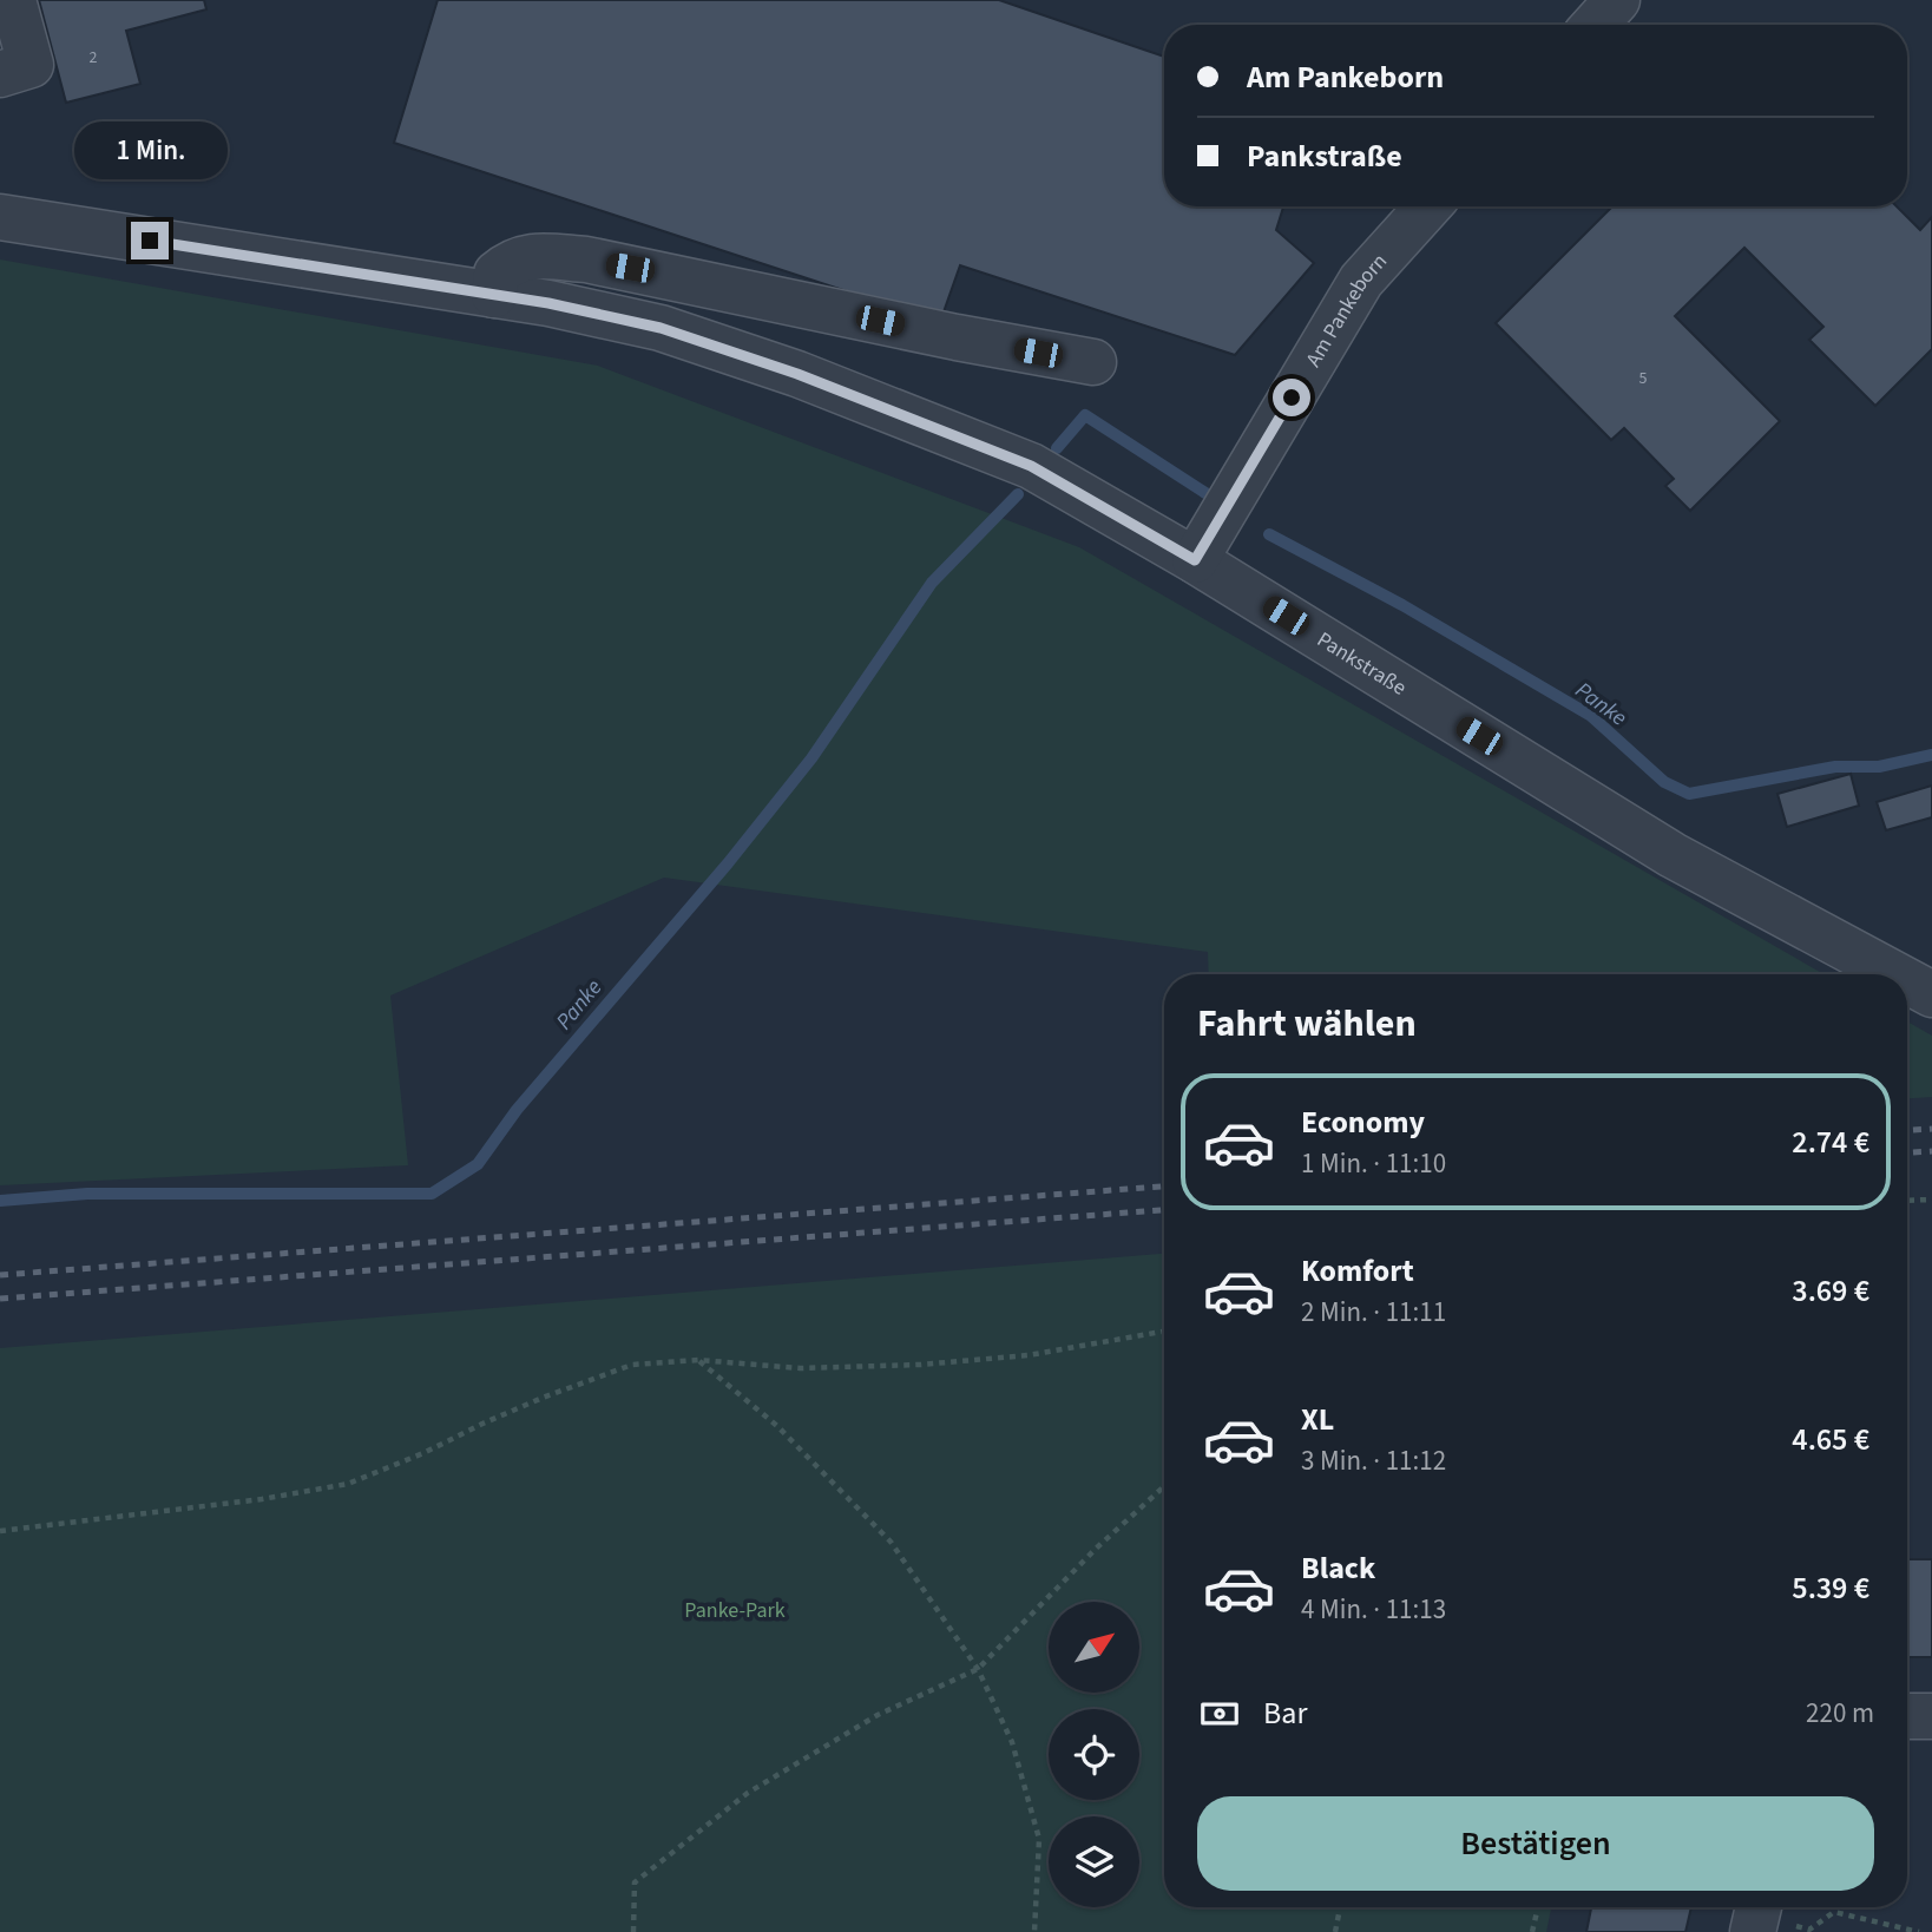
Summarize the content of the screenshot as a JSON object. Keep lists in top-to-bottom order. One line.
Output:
{"streets":{"street":["Am Pankeborn","Pankstraße"]},"crossings":[["Am Pankeborn","Pankstraße"]],"water":["Panke"],"parks":["Panke-Park"],"house_numbers":["2","5"],"north":"top right","page":{"banner":["Am Pankeborn","Pankstraße"],"bubble":"1 Min.","heading":"Fahrt wählen","list":[{"name":"Economy","note":"1 Min. · 11:10","value":"2.74 €"},{"name":"Komfort","note":"2 Min. · 11:11","value":"3.69 €"},{"name":"XL","note":"3 Min. · 11:12","value":"4.65 €"},{"name":"Black","note":"4 Min. · 11:13","value":"5.39 €"}],"pay":["Bar","220 m"],"buttons":"Bestätigen"}}
